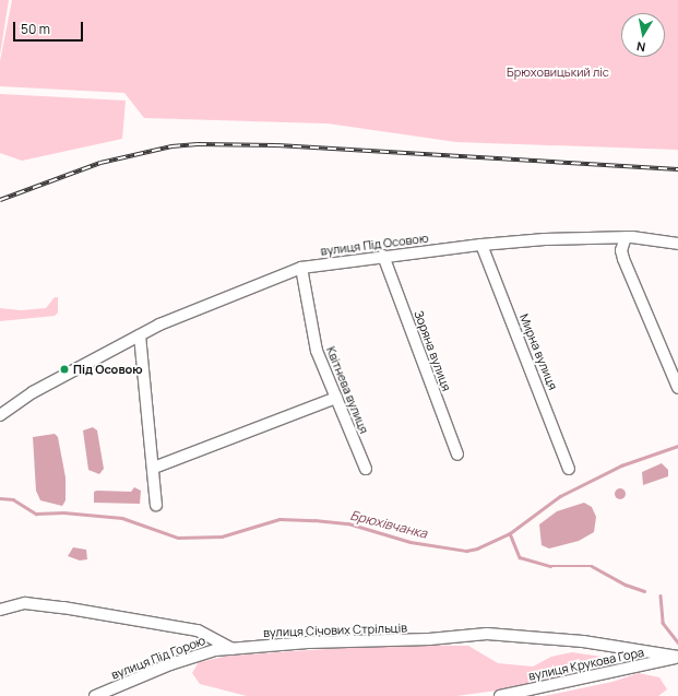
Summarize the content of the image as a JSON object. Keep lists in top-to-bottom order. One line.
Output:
{"streets":{"street":["вулиця Під Осовою","Зоряна вулиця","Мирна вулиця","Квітнева вулиця","вулиця Січових Стрільців","вулиця Під Горою","вулиця Крукова Гора"]},"crossings":[["вулиця Під Осовою","Зоряна вулиця"],["вулиця Під Осовою","Мирна вулиця"],["вулиця Під Осовою","Квітнева вулиця"],["вулиця Січових Стрільців","вулиця Під Горою"],["вулиця Січових Стрільців","вулиця Крукова Гора"]],"water":["Брюхівчанка"],"parks":["Брюховицький ліс"],"places":["Під Осовою"],"scale_bar":"50 m","north":"bottom"}
